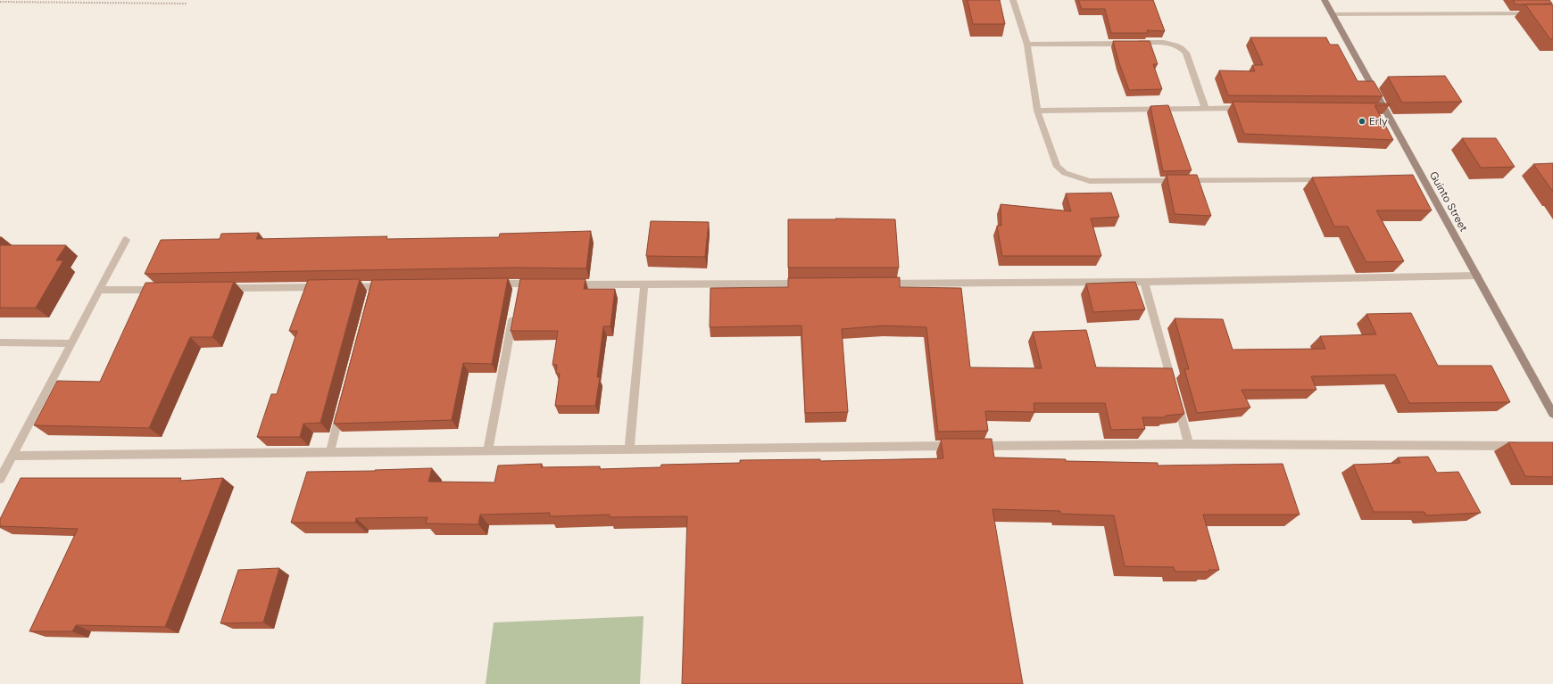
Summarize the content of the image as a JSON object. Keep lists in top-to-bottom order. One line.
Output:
{"streets":{"street":["Guinto Street"]},"places":["Erly"]}
